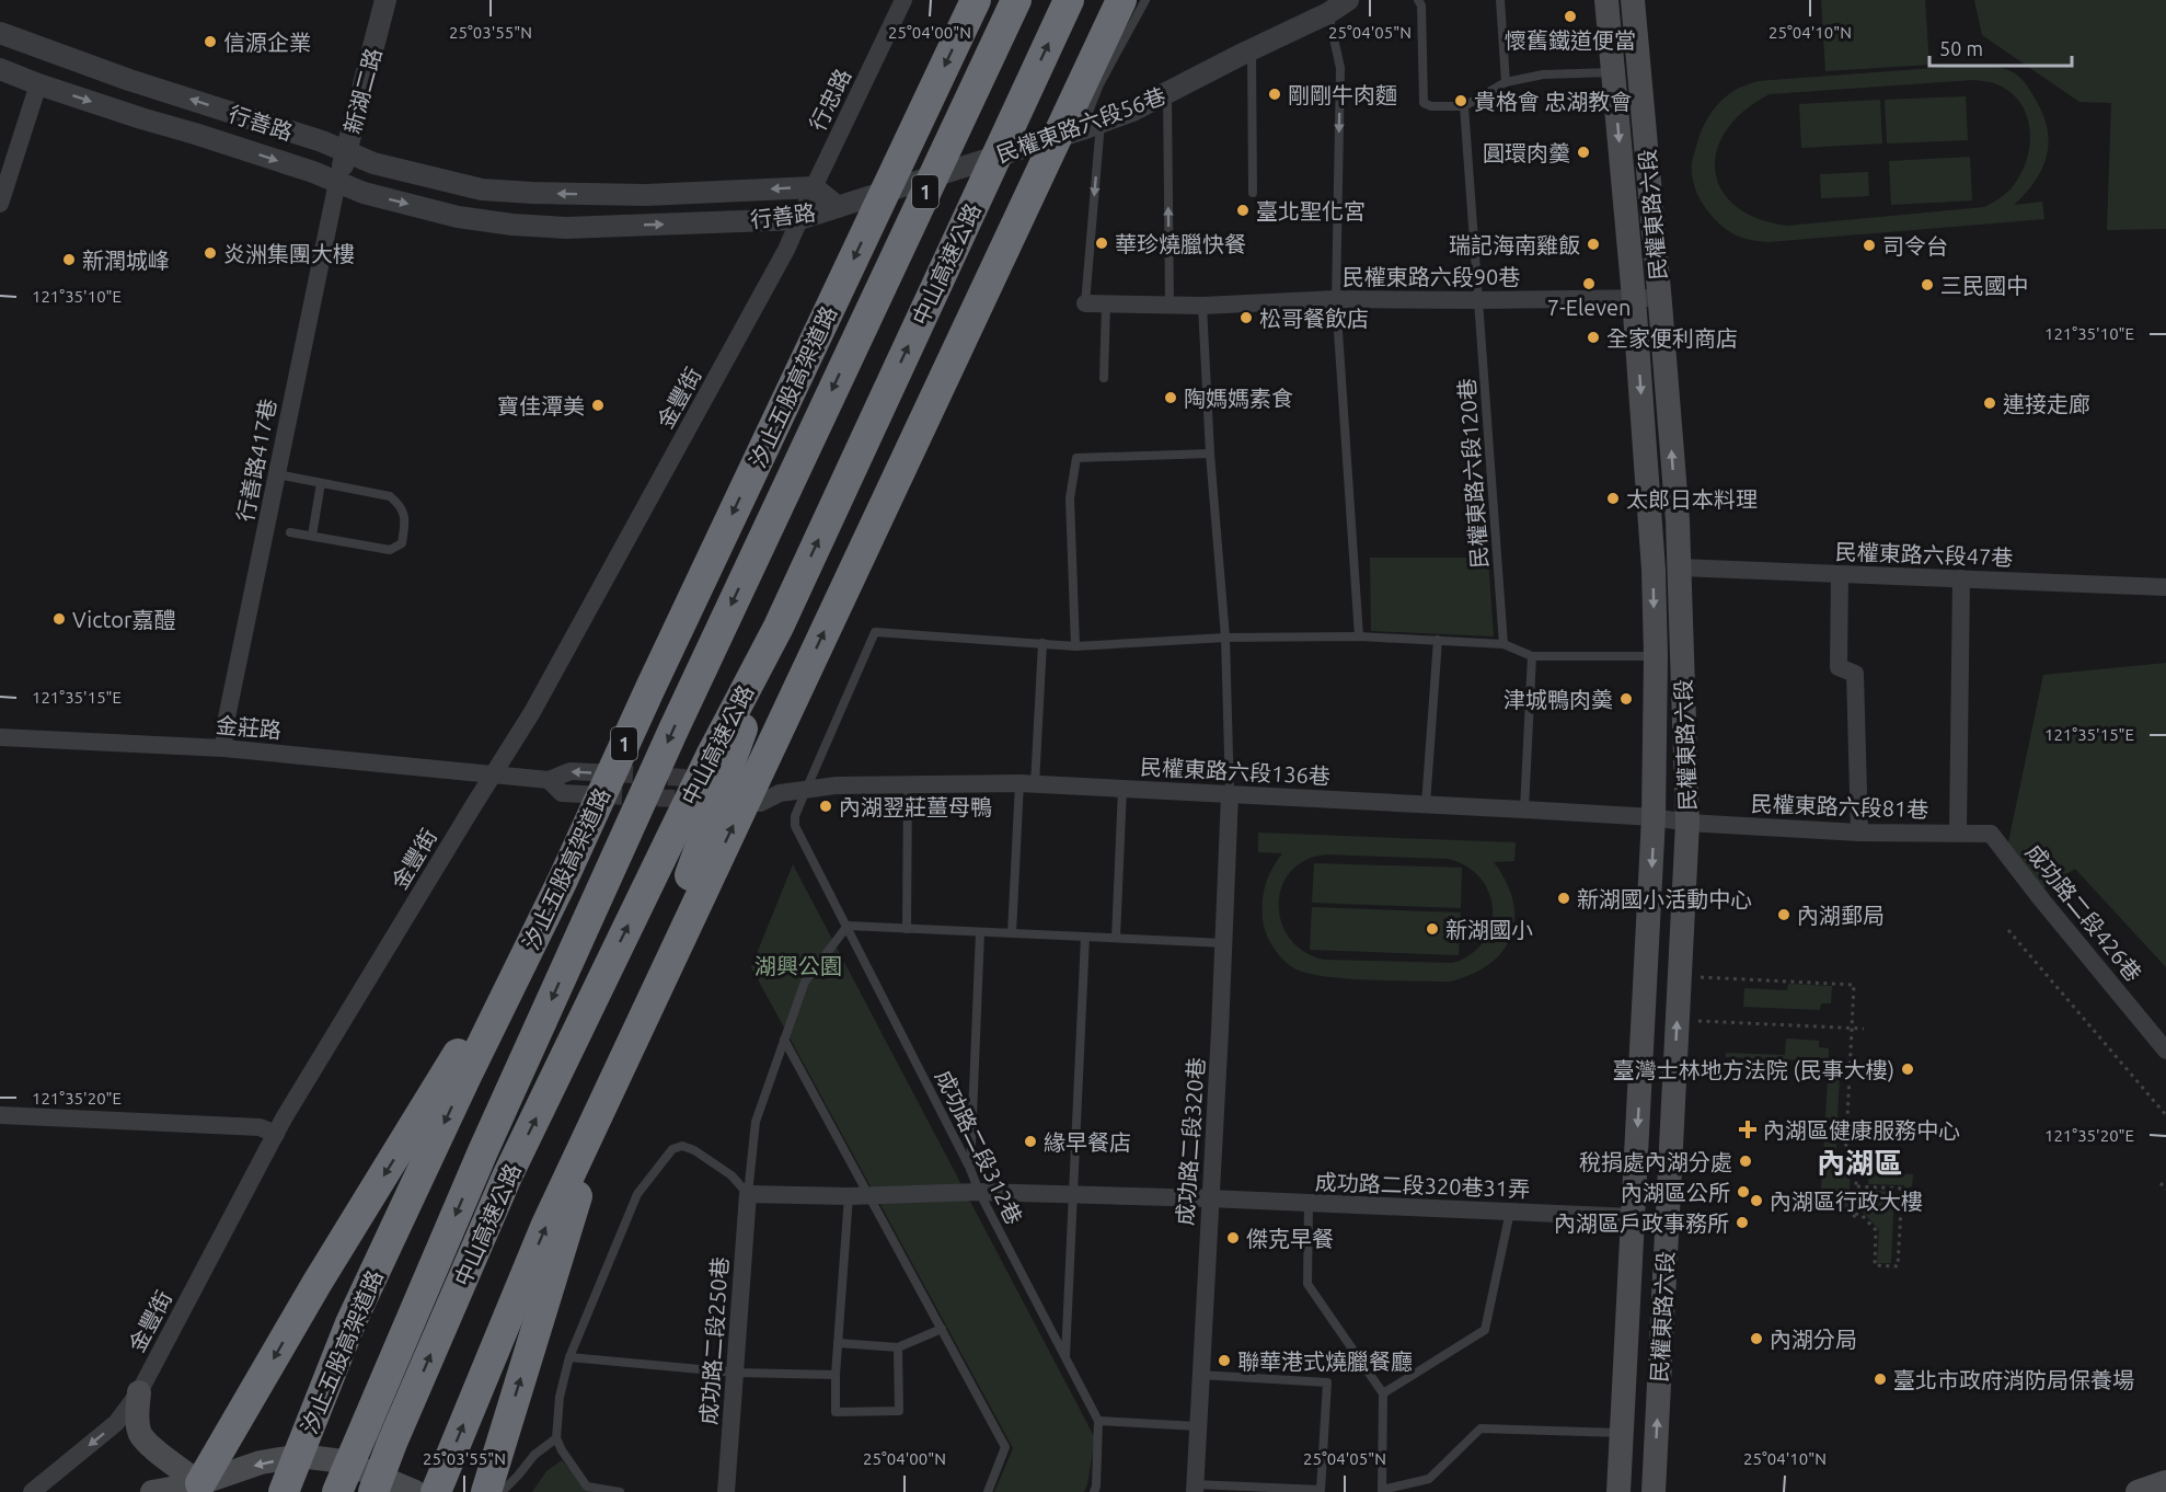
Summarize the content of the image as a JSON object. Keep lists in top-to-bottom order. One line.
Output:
{"streets":{"highway":["1","中山高速公路","汐止五股高架道路"],"main road":["民權東路六段"],"street":["新湖二路","行忠路","行善路","民權東路六段56巷","民權東路六段90巷","金豐街","行善路417巷","民權東路六段47巷","金莊路","民權東路六段136巷","民權東路六段81巷","成功路二段426巷","成功路二段320巷","成功路二段320巷31弄","成功路二段250巷"],"lane":["民權東路六段120巷","成功路二段312巷"]},"crossings":[["新湖二路","行善路"],["新湖二路","行善路417巷"],["行忠路","行善路"],["行忠路","金豐街"],["行善路","民權東路六段56巷"],["行善路","金豐街"],["行善路","行善路417巷"],["民權東路六段","民權東路六段90巷"],["民權東路六段","民權東路六段47巷"],["民權東路六段","民權東路六段136巷"],["民權東路六段","民權東路六段81巷"],["民權東路六段","成功路二段320巷31弄"],["民權東路六段90巷","民權東路六段120巷"],["金豐街","金莊路"],["行善路417巷","金莊路"],["民權東路六段136巷","民權東路六段81巷"],["民權東路六段136巷","成功路二段320巷"],["民權東路六段136巷","成功路二段312巷"],["民權東路六段81巷","成功路二段426巷"],["成功路二段320巷","成功路二段320巷31弄"],["成功路二段312巷","成功路二段320巷31弄"],["成功路二段320巷31弄","成功路二段250巷"]],"districts":["內湖區"],"parks":["湖興公園"],"places":{"other":["懷舊鐵道便當","信源企業","剛剛牛肉麵","貴格會 忠湖教會","圓環肉羹","臺北聖化宮","華珍燒臘快餐","瑞記海南雞飯","司令台","炎洲集團大樓","新潤城峰","7-Eleven","三民國中","松哥餐飲店","全家便利商店","陶媽媽素食","連接走廊","寶佳潭美","太郎日本料理","Victor嘉醴","津城鴨肉羮","內湖翌莊薑母鴨","新湖國小活動中心","內湖郵局","新湖國小","臺灣士林地方法院 (民事大樓)","緣早餐店","稅捐處內湖分處","內湖區公所","內湖區行政大樓","內湖區戶政事務所","傑克早餐","內湖分局","聯華港式燒臘餐廳","臺北市政府消防局保養場"],"health":["內湖區健康服務中心"]},"scale_bar":"50 m","coordinates":["25°03'55\"N","25°04'00\"N","25°04'05\"N","25°04'10\"N","121°35'10\"E","121°35'15\"E","121°35'20\"E"]}
